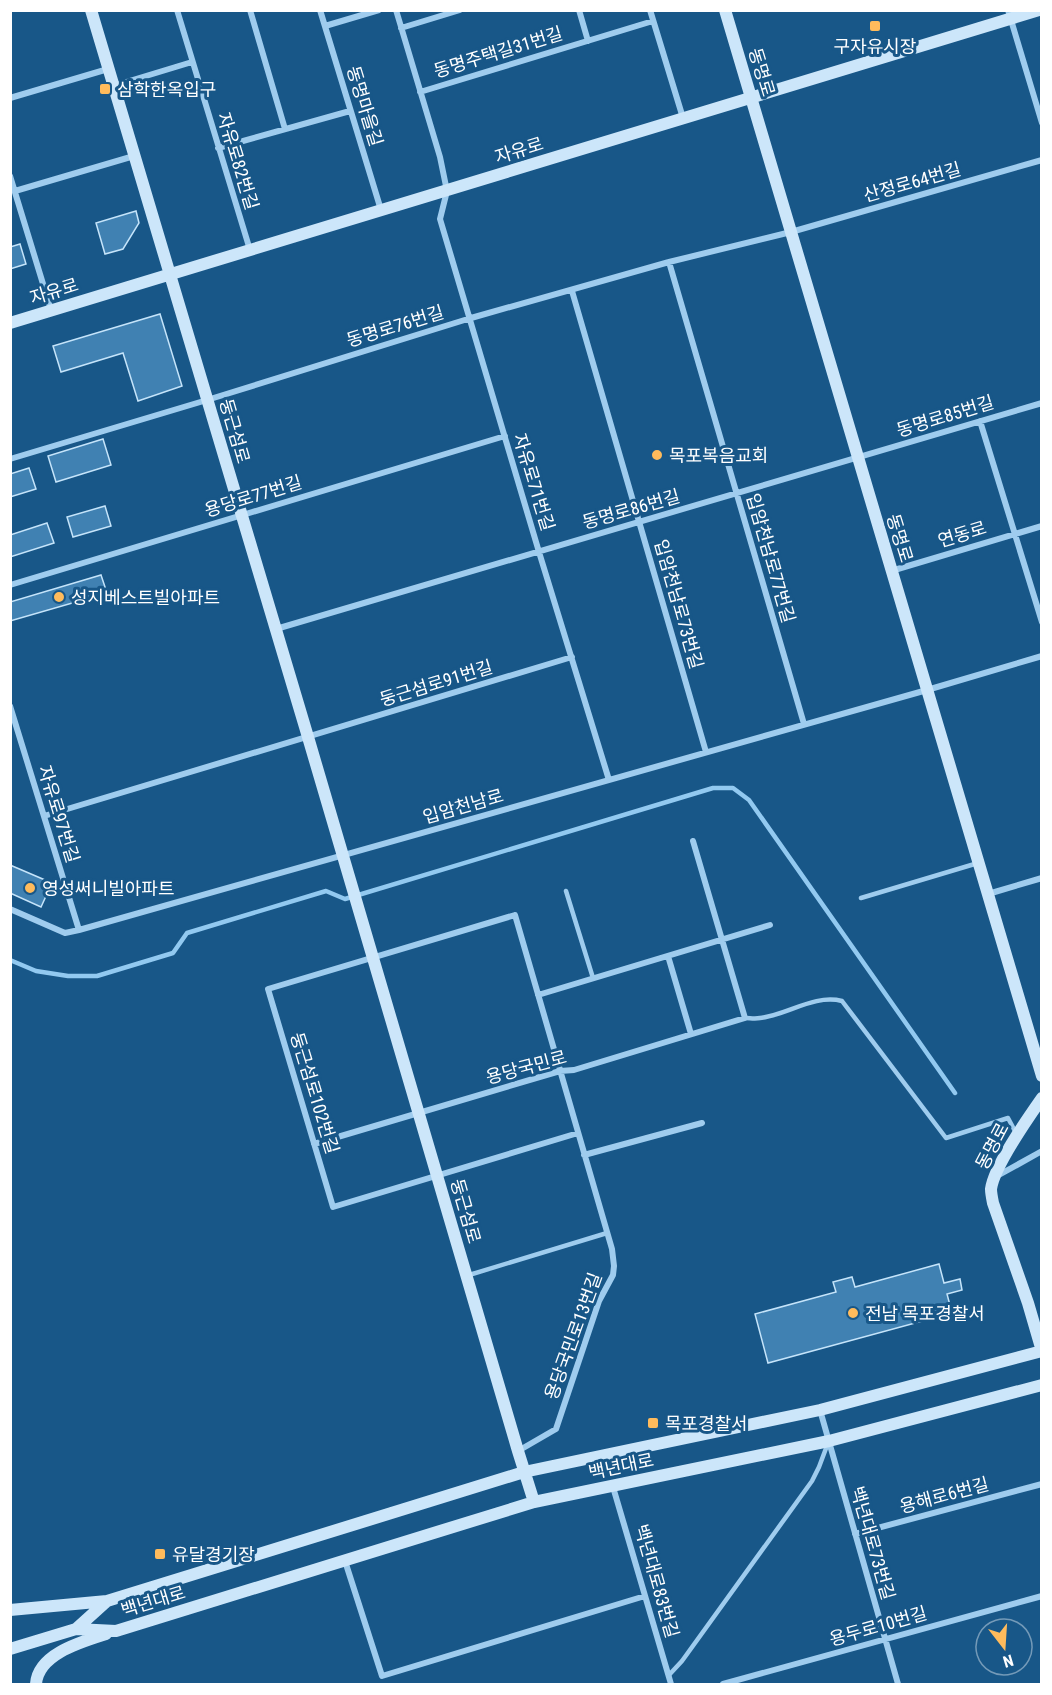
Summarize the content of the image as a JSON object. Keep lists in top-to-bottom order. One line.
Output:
{"streets":{"street":["동명주택길31번길","동명로","동명마을길","자유로","자유로82번길","산정로64번길","동명로76번길","동명로85번길","둥근섬로","자유로71번길","용당로77번길","동명로86번길","연동로","입암천남로77번길","입암천남로73번길","둥근섬로91번길","입암천남로","자유로97번길","용당국민로","둥근섬로102번길","용당국민로13번길","백년대로","용해로6번길","백년대로73번길","백년대로83번길","용두로10번길"]},"crossings":[["동명로","자유로"],["동명로","산정로64번길"],["동명로","동명로76번길"],["동명로","동명로85번길"],["동명로","동명로86번길"],["동명로","연동로"],["동명로","입암천남로"],["동명로","백년대로"],["동명마을길","자유로"],["자유로","자유로82번길"],["자유로","둥근섬로"],["자유로","자유로71번길"],["산정로64번길","동명로76번길"],["동명로76번길","둥근섬로"],["동명로76번길","자유로71번길"],["동명로76번길","입암천남로77번길"],["동명로76번길","입암천남로73번길"],["동명로85번길","동명로86번길"],["둥근섬로","용당로77번길"],["둥근섬로","동명로86번길"],["둥근섬로","둥근섬로91번길"],["둥근섬로","입암천남로"],["둥근섬로","용당국민로"],["둥근섬로","둥근섬로102번길"],["둥근섬로","용당국민로13번길"],["둥근섬로","백년대로"],["자유로71번길","용당로77번길"],["자유로71번길","동명로86번길"],["자유로71번길","둥근섬로91번길"],["자유로71번길","입암천남로"],["동명로86번길","입암천남로77번길"],["동명로86번길","입암천남로73번길"],["입암천남로77번길","입암천남로"],["입암천남로73번길","입암천남로"],["둥근섬로91번길","자유로97번길"],["입암천남로","자유로97번길"],["용당국민로","둥근섬로102번길"],["용당국민로","용당국민로13번길"],["둥근섬로102번길","용당국민로13번길"],["백년대로","백년대로73번길"],["백년대로","백년대로83번길"],["용해로6번길","백년대로73번길"],["백년대로73번길","용두로10번길"]],"places":{"transit":["구자유시장","삼학한옥입구","목포경찰서","유달경기장"],"other":["목포복음교회","성지베스트빌아파트","영성써니빌아파트","전남 목포경찰서"]},"north":"bottom"}
